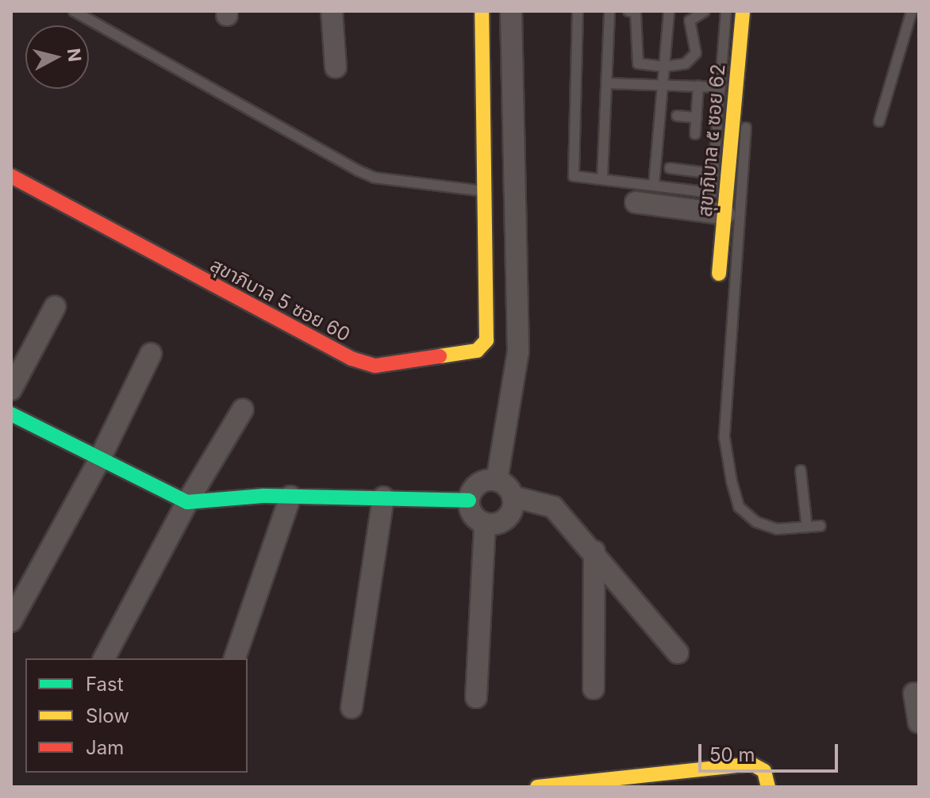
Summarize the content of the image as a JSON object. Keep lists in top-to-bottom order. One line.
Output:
{"streets":{"street":["สุขาภิบาล ๕ ซอย 62","สุขาภิบาล 5 ซอย 60"]},"legend":["Fast","Slow","Jam"],"scale_bar":"50 m","north":"right"}
